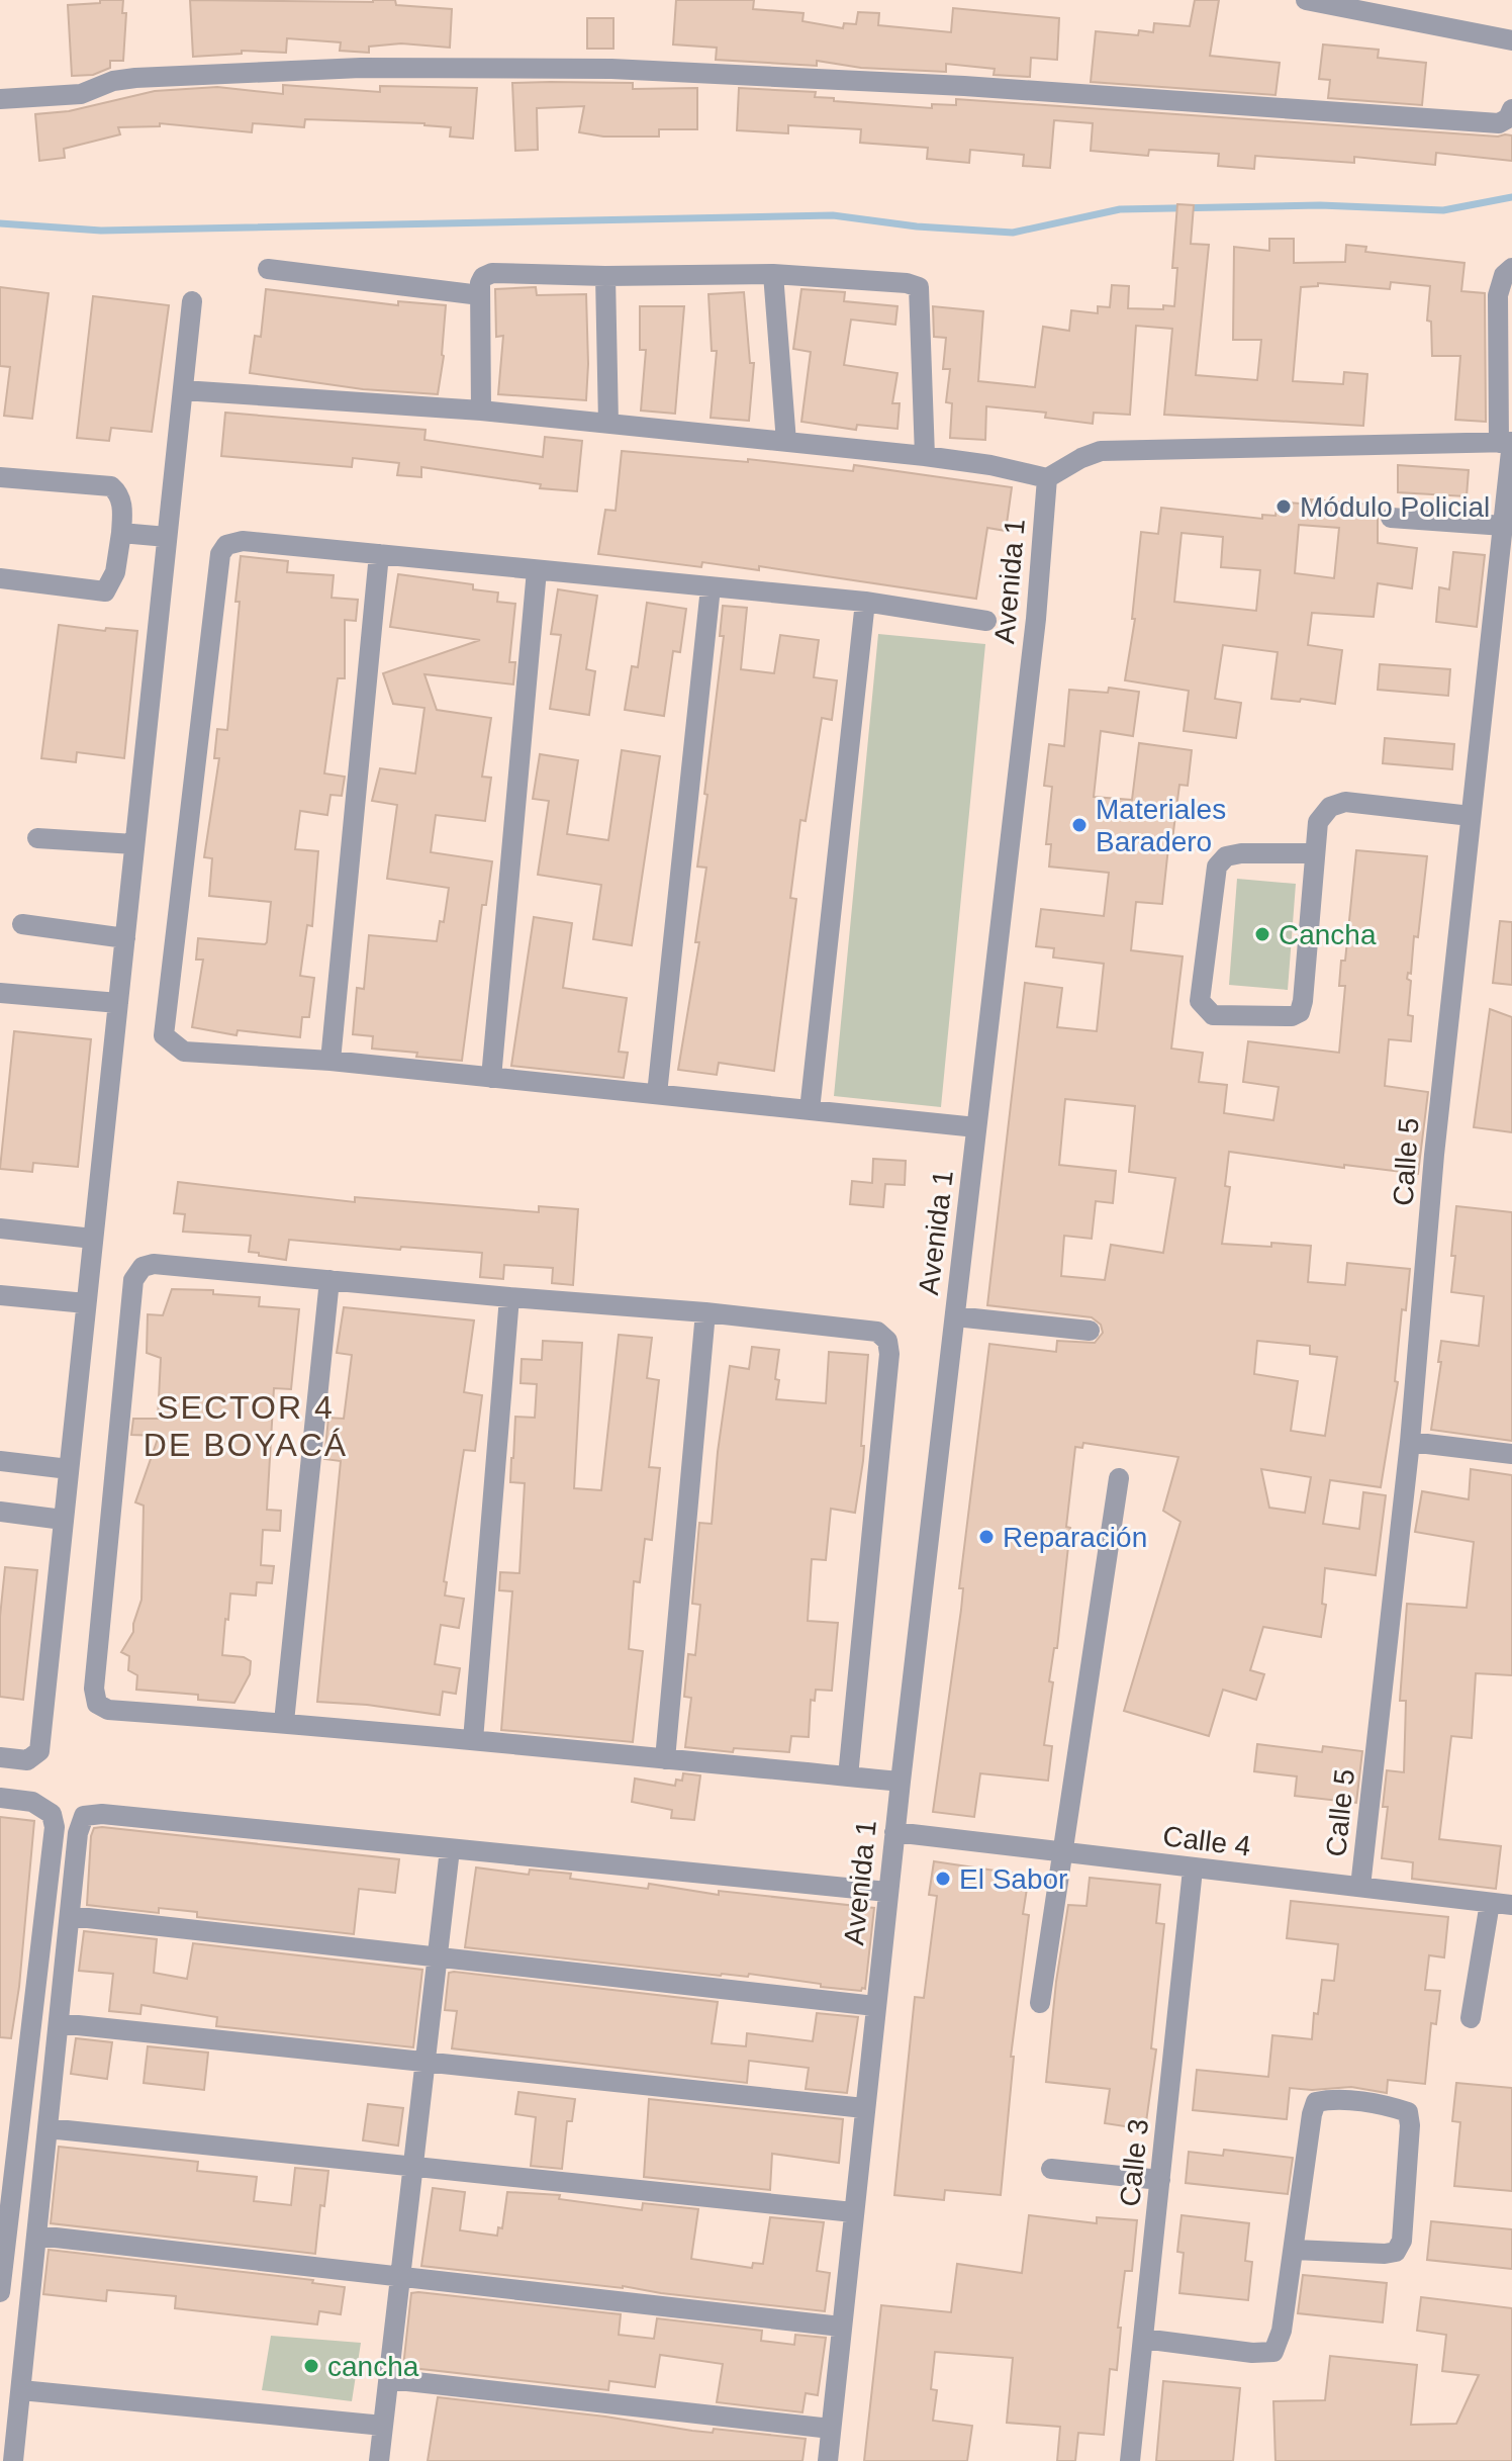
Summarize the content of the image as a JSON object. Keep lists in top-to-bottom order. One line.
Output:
{"streets":{"street":["Avenida 1","Calle 5","Calle 4","Calle 3"]},"crossings":[["Avenida 1","Calle 4"],["Calle 5","Calle 4"],["Calle 4","Calle 3"]],"districts":["SECTOR 4 DE BOYACÁ"],"places":["Módulo Policial","Materiales Baradero","Cancha","Reparación","El Sabor","cancha"]}
